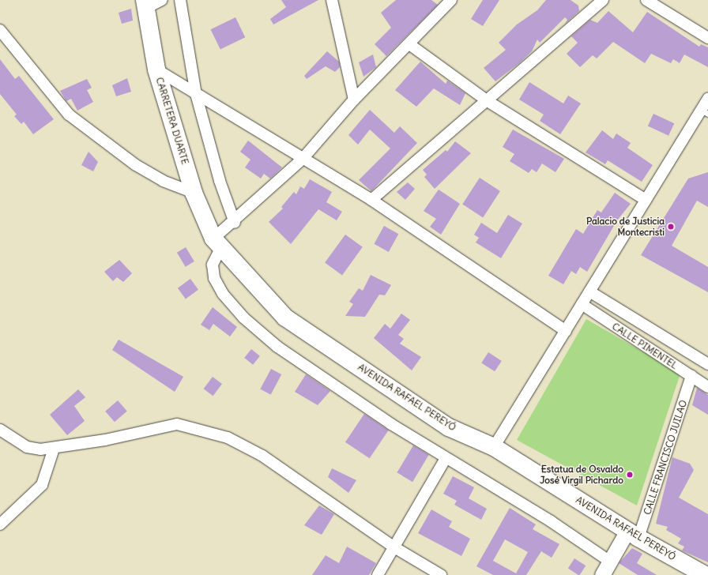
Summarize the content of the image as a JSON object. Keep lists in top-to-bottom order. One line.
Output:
{"streets":{"main road":["CARRETERA DUARTE","AVENIDA RAFAEL PEREYÓ"],"street":["CALLE PIMENTEL","CALLE FRANCISCO JUILAO"]},"crossings":[["CARRETERA DUARTE","AVENIDA RAFAEL PEREYÓ"],["CALLE PIMENTEL","CALLE FRANCISCO JUILAO"],["AVENIDA RAFAEL PEREYÓ","CALLE FRANCISCO JUILAO"]],"places":["Palacio de Justicia Montecristi","Estatua de Osvaldo José Virgil Pichardo"]}
